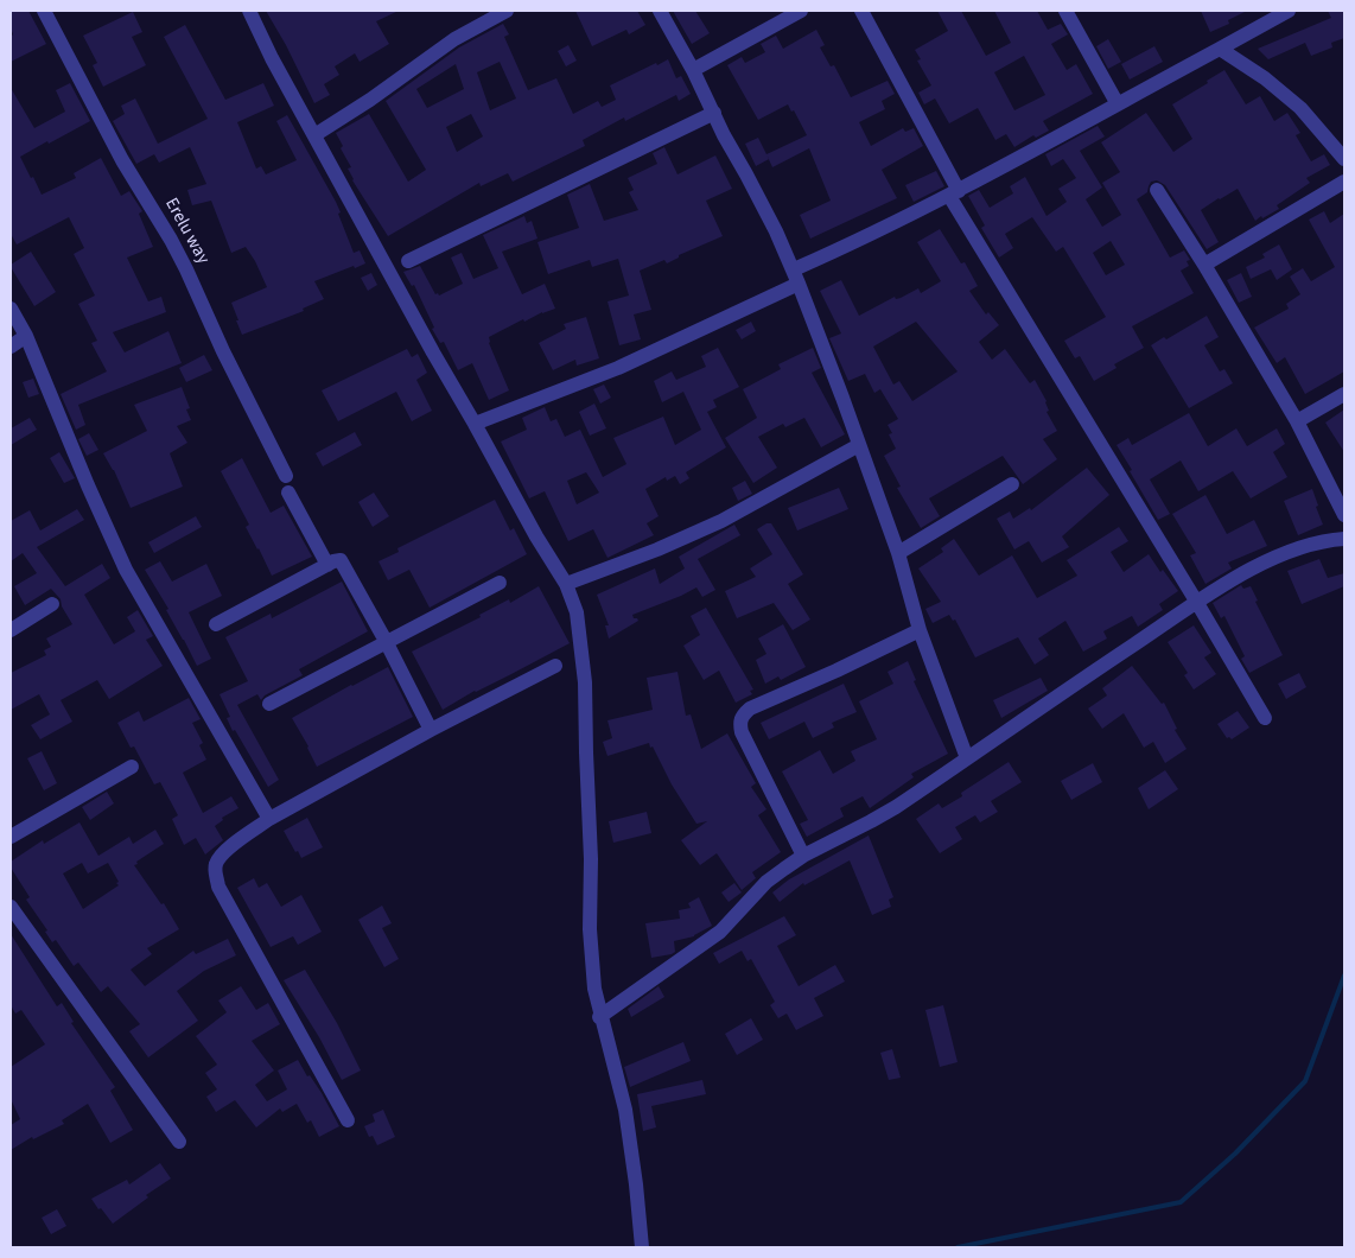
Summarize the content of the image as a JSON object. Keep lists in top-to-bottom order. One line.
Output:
{"streets":{"street":["Erelu way"]}}
